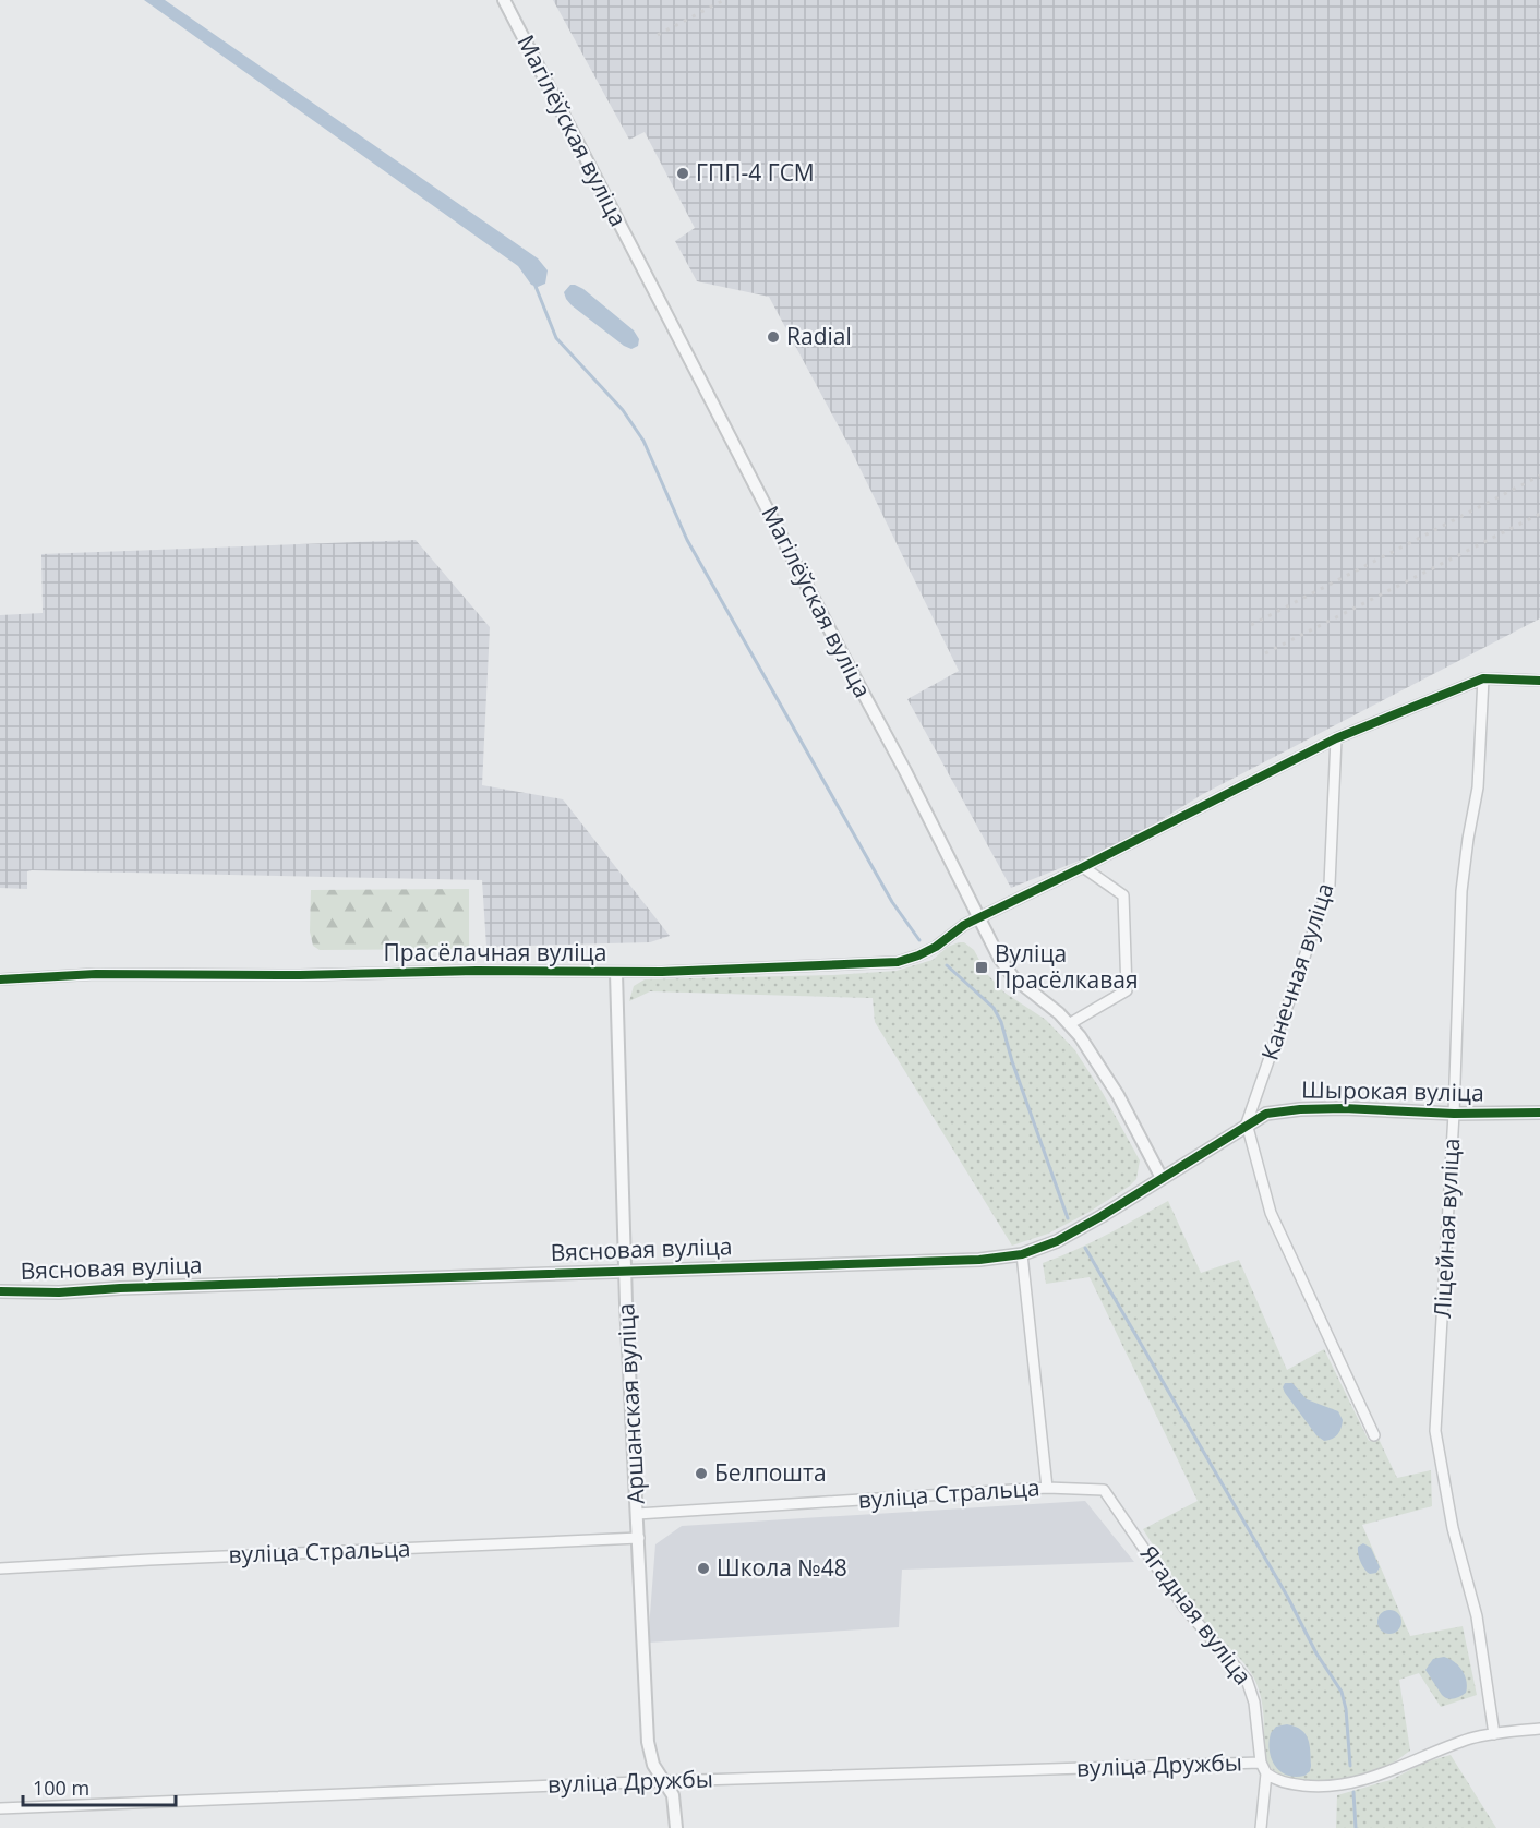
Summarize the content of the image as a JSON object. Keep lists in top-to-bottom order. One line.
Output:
{"streets":{"street":["Магілёўская вуліца","Прасёлачная вуліца","Канечная вуліца","Шырокая вуліца","Ліцейная вуліца","Вясновая вуліца","Аршанская вуліца","вуліца Стральца","Ягадная вуліца","вуліца Дружбы"]},"crossings":[["Магілёўская вуліца","Прасёлачная вуліца"],["Магілёўская вуліца","Вясновая вуліца"],["Прасёлачная вуліца","Канечная вуліца"],["Прасёлачная вуліца","Ліцейная вуліца"],["Прасёлачная вуліца","Аршанская вуліца"],["Канечная вуліца","Шырокая вуліца"],["Канечная вуліца","Вясновая вуліца"],["Шырокая вуліца","Ліцейная вуліца"],["Шырокая вуліца","Вясновая вуліца"],["Вясновая вуліца","Аршанская вуліца"],["Аршанская вуліца","вуліца Стральца"],["Аршанская вуліца","вуліца Дружбы"],["вуліца Стральца","Ягадная вуліца"],["Ягадная вуліца","вуліца Дружбы"]],"places":{"other":["ГПП-4 ГСМ","Radial","Белпошта","Школа №48"],"transit":["Вуліца Прасёлкавая"]},"scale_bar":"100 m"}
